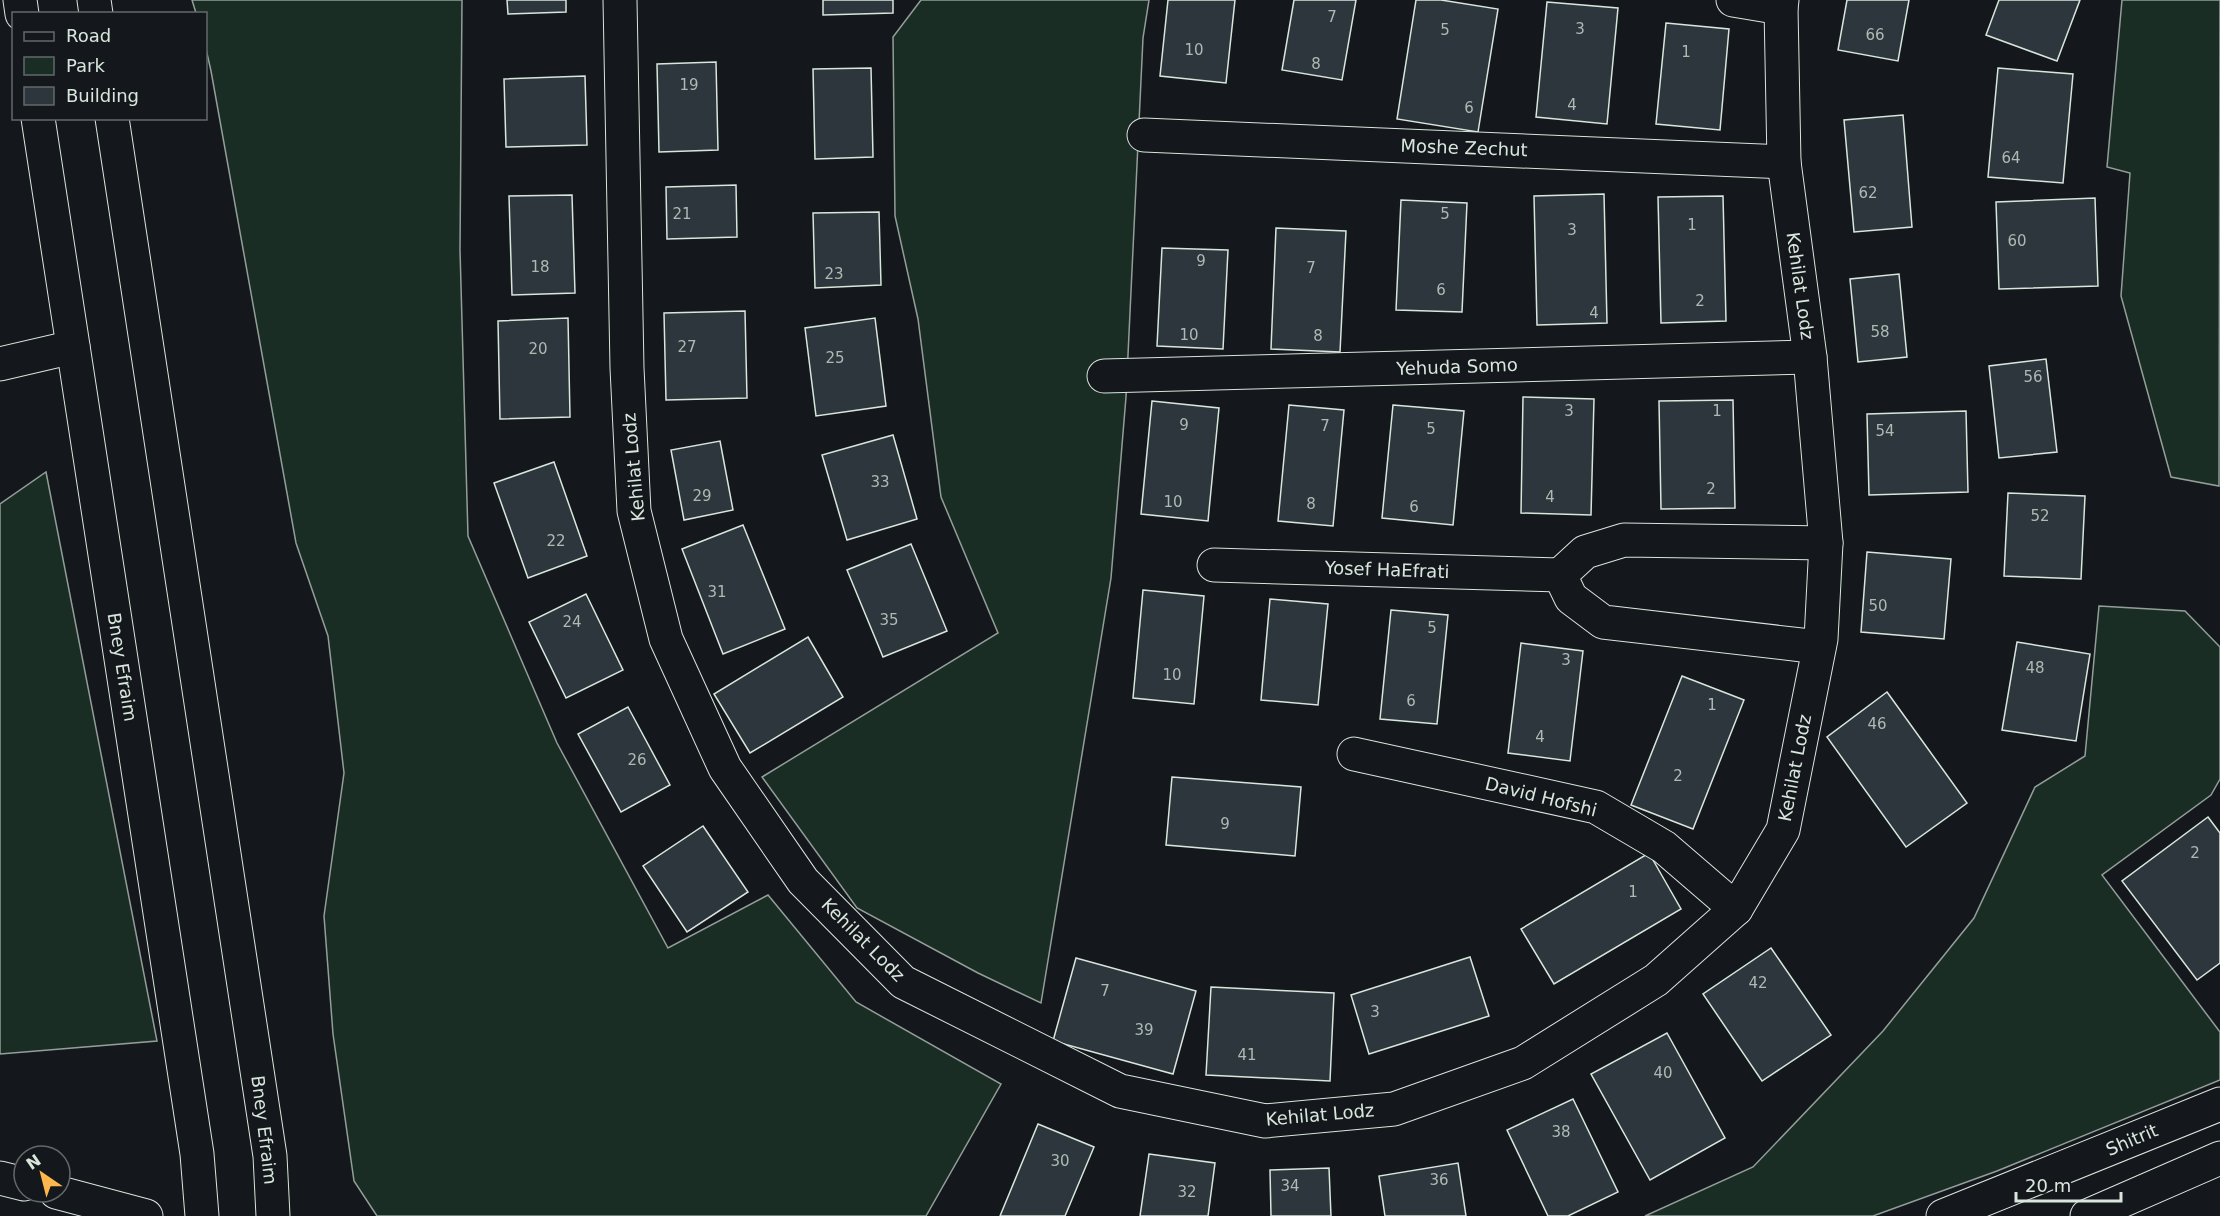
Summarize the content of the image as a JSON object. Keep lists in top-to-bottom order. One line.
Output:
{"streets":{"street":["Moshe Zechut","Kehilat Lodz","Yehuda Somo","Yosef HaEfrati","Bney Efraim","David Hofshi","Shitrit"]},"crossings":[["Moshe Zechut","Kehilat Lodz"],["Kehilat Lodz","Yehuda Somo"],["Kehilat Lodz","David Hofshi"]],"house_numbers":["7","3","5","66","10","1","8","19","4","6","64","62","21","5","1","3","60","9","18","7","23","6","2","4","58","10","8","27","20","25","56","3","1","9","7","5","54","33","2","29","4","10","8","6","52","22","31","50","35","24","5","3","48","10","6","1","46","4","26","2","9","2","1","42","7","3","39","41","40","38","30","36","34","32"],"legend":["Road","Park","Building"],"scale_bar":"20 m","north":"top left"}
